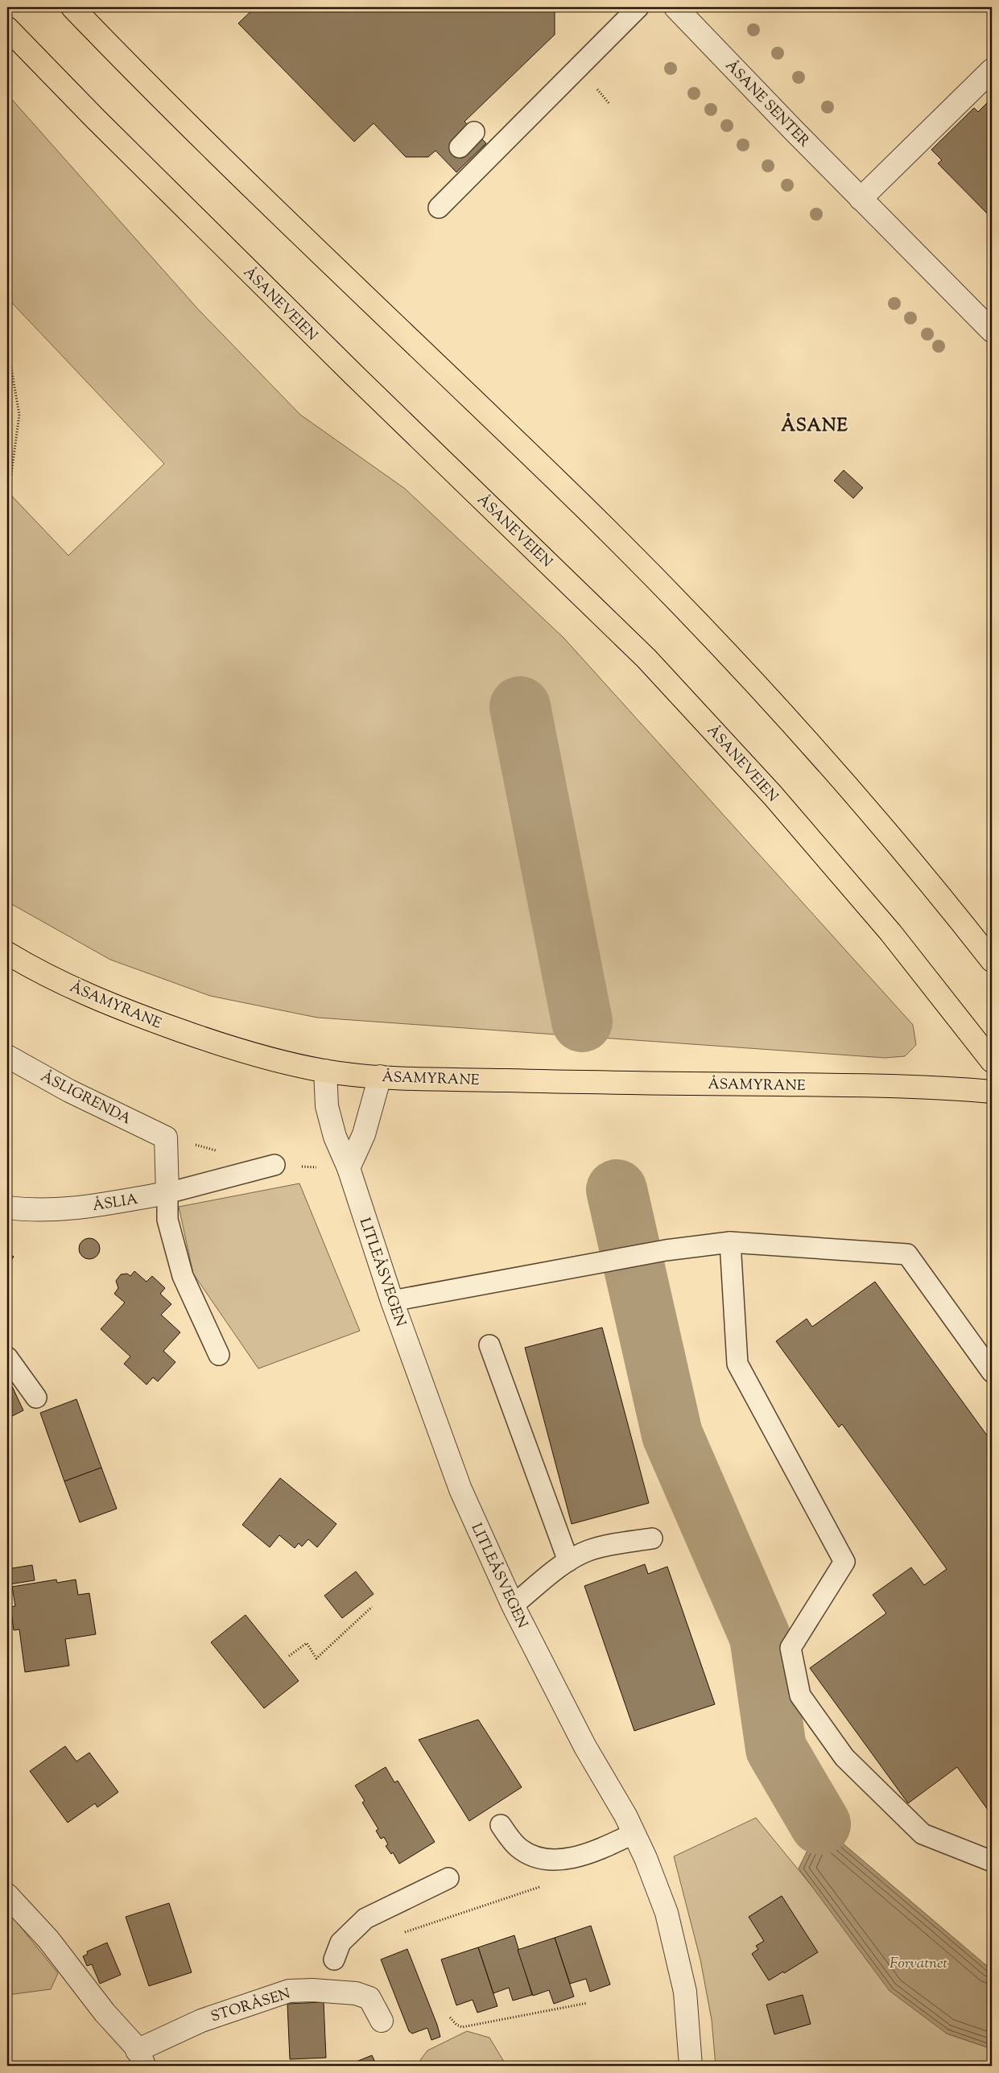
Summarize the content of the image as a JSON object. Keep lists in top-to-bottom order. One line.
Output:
{"streets":{"main road":["ÅSANEVEIEN","ÅSAMYRANE"],"street":["ÅSANE SENTER","ÅSLIGRENDA","ÅSLIA","LITLEÅSVEGEN","STORÅSEN"]},"crossings":[["ÅSAMYRANE","LITLEÅSVEGEN"],["ÅSLIGRENDA","ÅSLIA"]],"districts":["ÅSANE"],"water":["Forvatnet"]}
